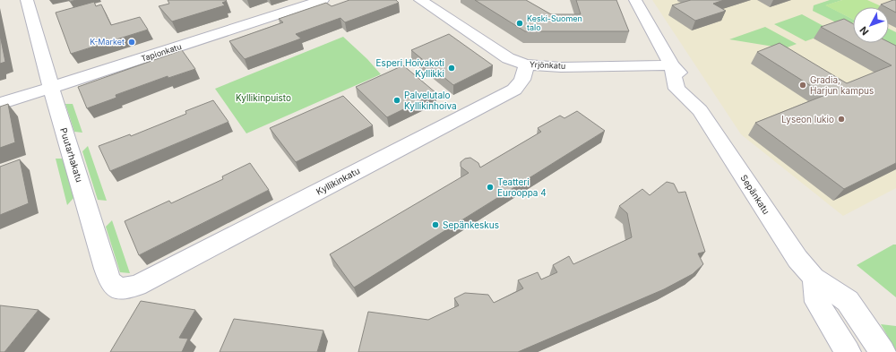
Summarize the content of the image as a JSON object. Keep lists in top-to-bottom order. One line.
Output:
{"streets":{"street":["Tapionkatu","Yrjönkatu","Puutarhakatu","Kyllikinkatu","Sepänkatu"]},"crossings":[["Tapionkatu","Puutarhakatu"],["Yrjönkatu","Kyllikinkatu"],["Yrjönkatu","Sepänkatu"],["Puutarhakatu","Kyllikinkatu"]],"parks":["Kyllikinpuisto"],"places":["Keski-Suomen talo","K-Market","Esperi Hoivakoti Kyllikki","Gradia, Harjun kampus","Palvelutalo Kyllikinhoiva","Lyseon lukio","Teatteri Eurooppa 4","Sepänkeskus"],"north":"bottom left"}
